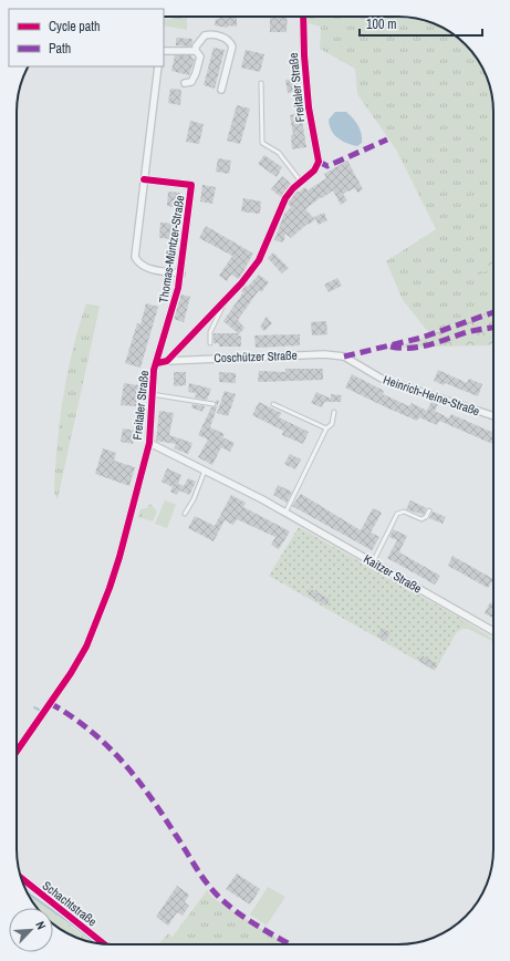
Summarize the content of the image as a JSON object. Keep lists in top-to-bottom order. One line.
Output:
{"streets":{"street":["Freitaler Straße","Thomas-Müntzer-Straße","Coschützer Straße","Heinrich-Heine-Straße","Kaitzer Straße","Schachtstraße"]},"crossings":[["Freitaler Straße","Thomas-Müntzer-Straße"],["Freitaler Straße","Coschützer Straße"],["Freitaler Straße","Kaitzer Straße"],["Coschützer Straße","Heinrich-Heine-Straße"]],"legend":["Cycle path","Path"],"scale_bar":"100 m","north":"top right"}
